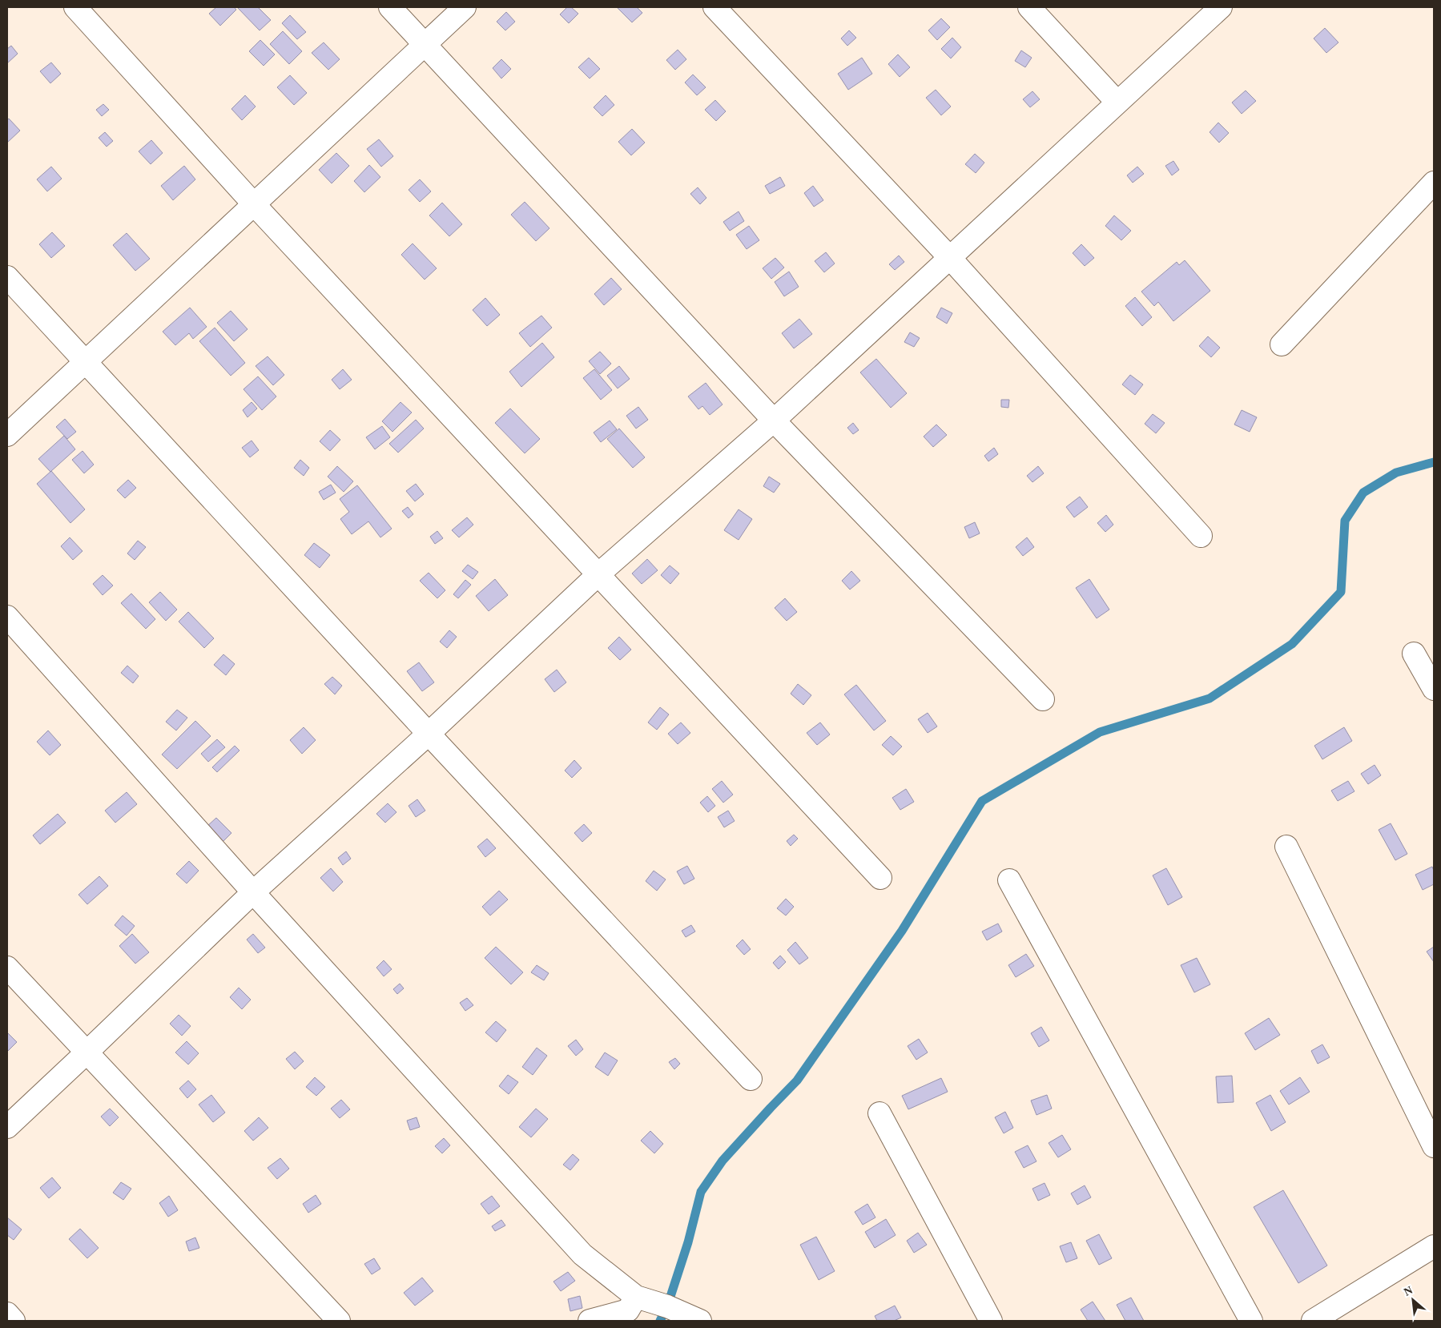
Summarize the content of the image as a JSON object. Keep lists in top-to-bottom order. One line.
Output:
{"north":"top left"}
